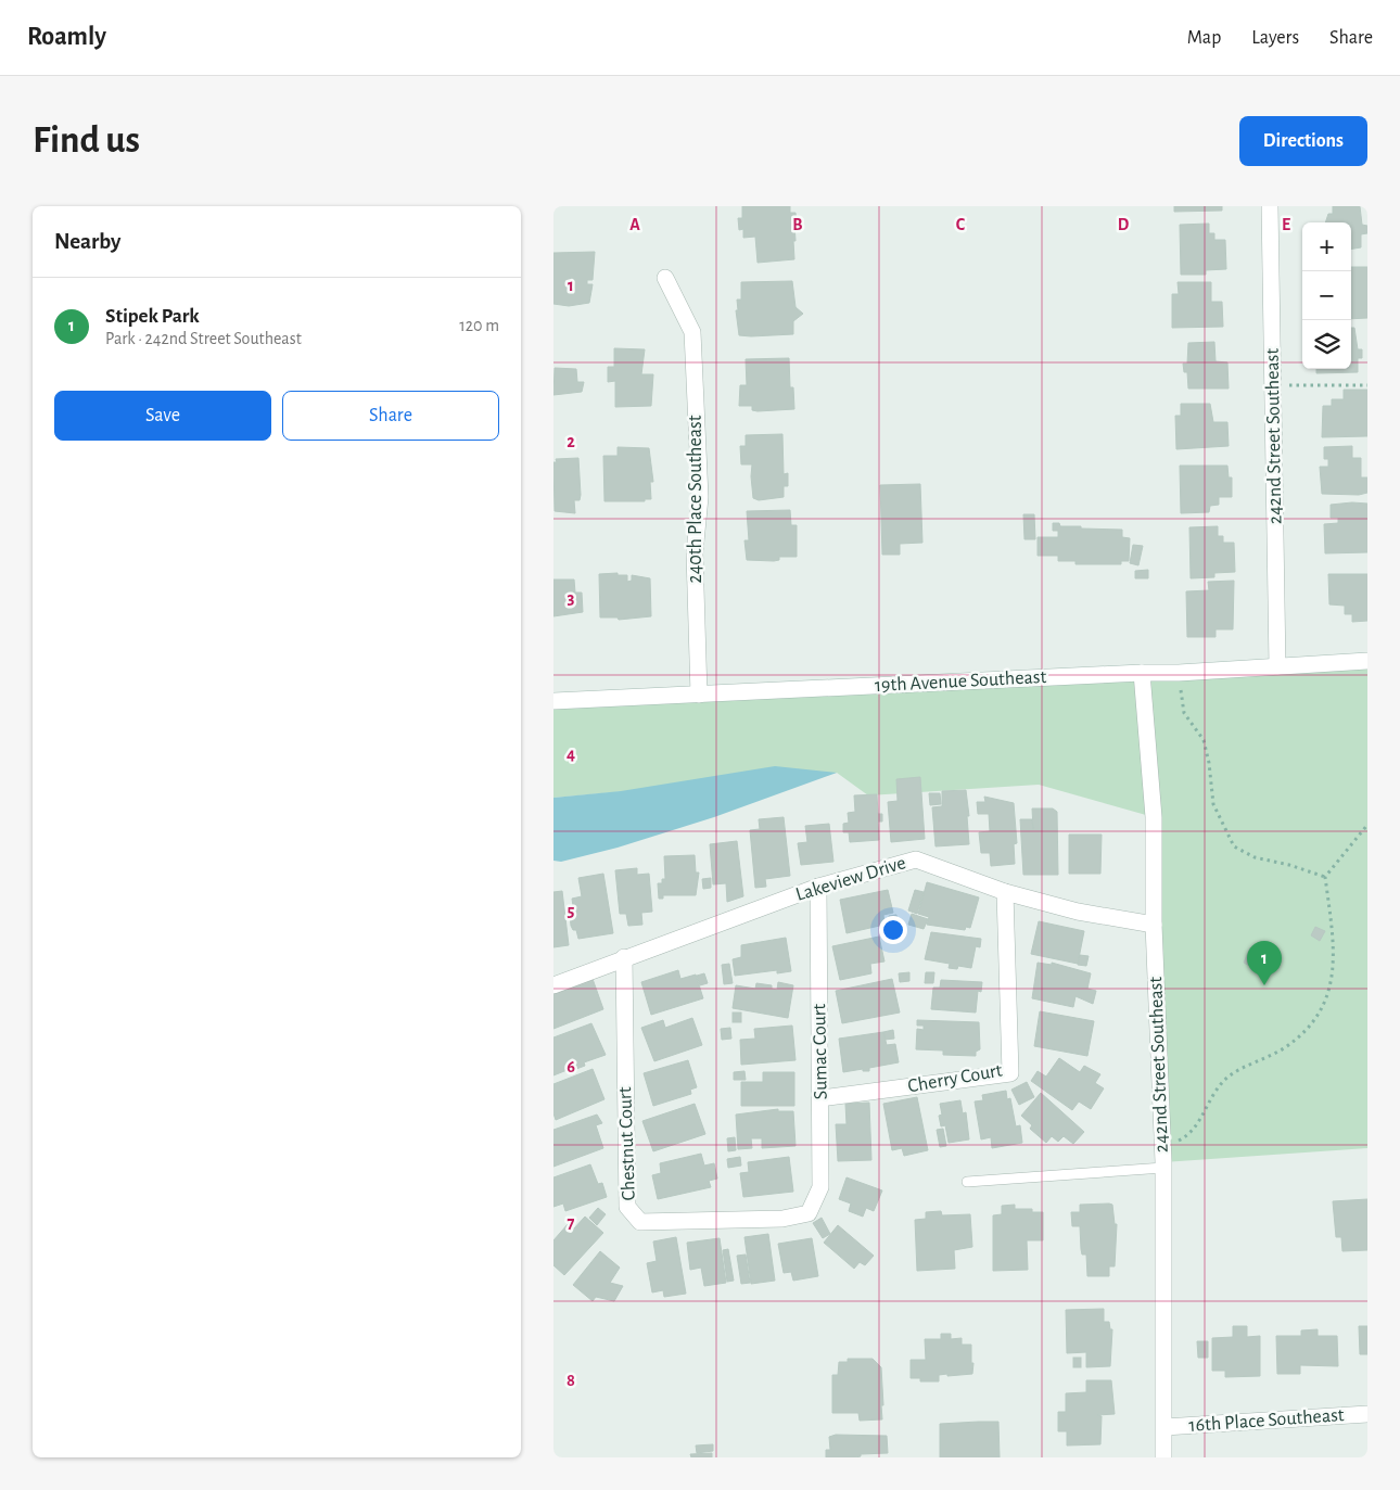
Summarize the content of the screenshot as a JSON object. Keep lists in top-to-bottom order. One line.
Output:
{"streets":{"street":["242nd Street Southeast","240th Place Southeast","19th Avenue Southeast","Lakeview Drive","Sumac Court","Cherry Court","Chestnut Court","16th Place Southeast"]},"crossings":[["242nd Street Southeast","19th Avenue Southeast"],["242nd Street Southeast","Lakeview Drive"],["242nd Street Southeast","16th Place Southeast"],["240th Place Southeast","19th Avenue Southeast"],["Lakeview Drive","Sumac Court"],["Lakeview Drive","Cherry Court"],["Lakeview Drive","Chestnut Court"],["Sumac Court","Cherry Court"],["Sumac Court","Chestnut Court"]],"page":{"header":"Roamly","nav":["Map","Layers","Share"],"buttons":["Directions",["Save","Share"]],"title":"Find us","heading":"Nearby","map_buttons":["+","−"],"list":[{"mark":"1","name":"Stipek Park","note":"Park · 242nd Street Southeast","value":"120 m"}],"pins":"1"},"grid":{"columns":["A","B","C","D","E"],"rows":["1","2","3","4","5","6","7","8"]}}
